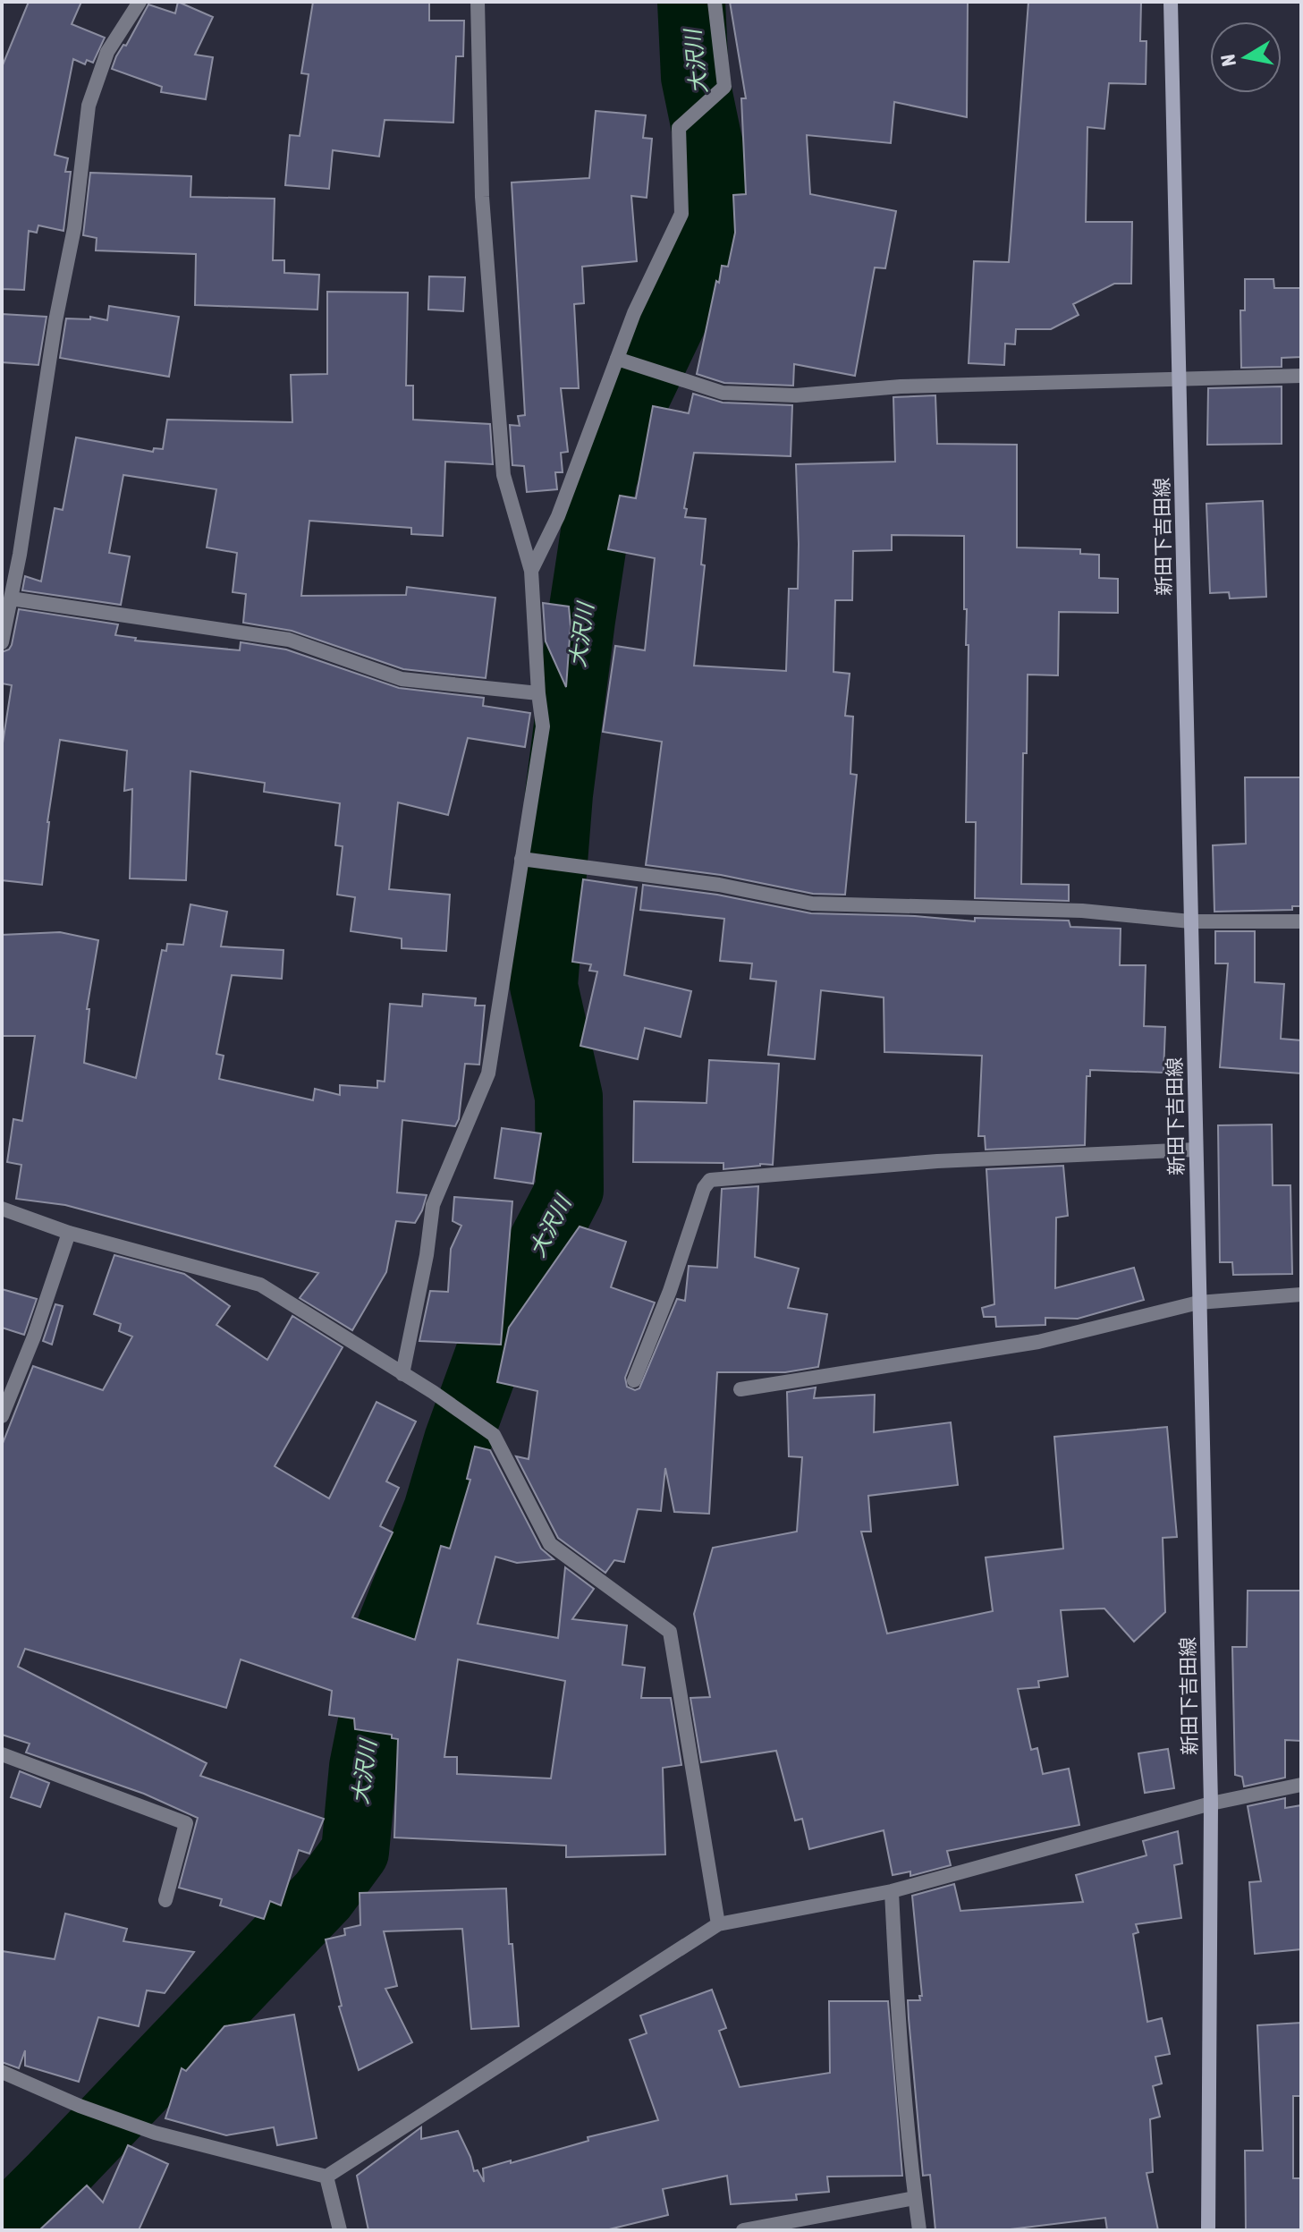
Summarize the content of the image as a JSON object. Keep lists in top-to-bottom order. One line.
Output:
{"streets":{"main road":["新田下吉田線"]},"water":["大沢川"],"north":"left"}
